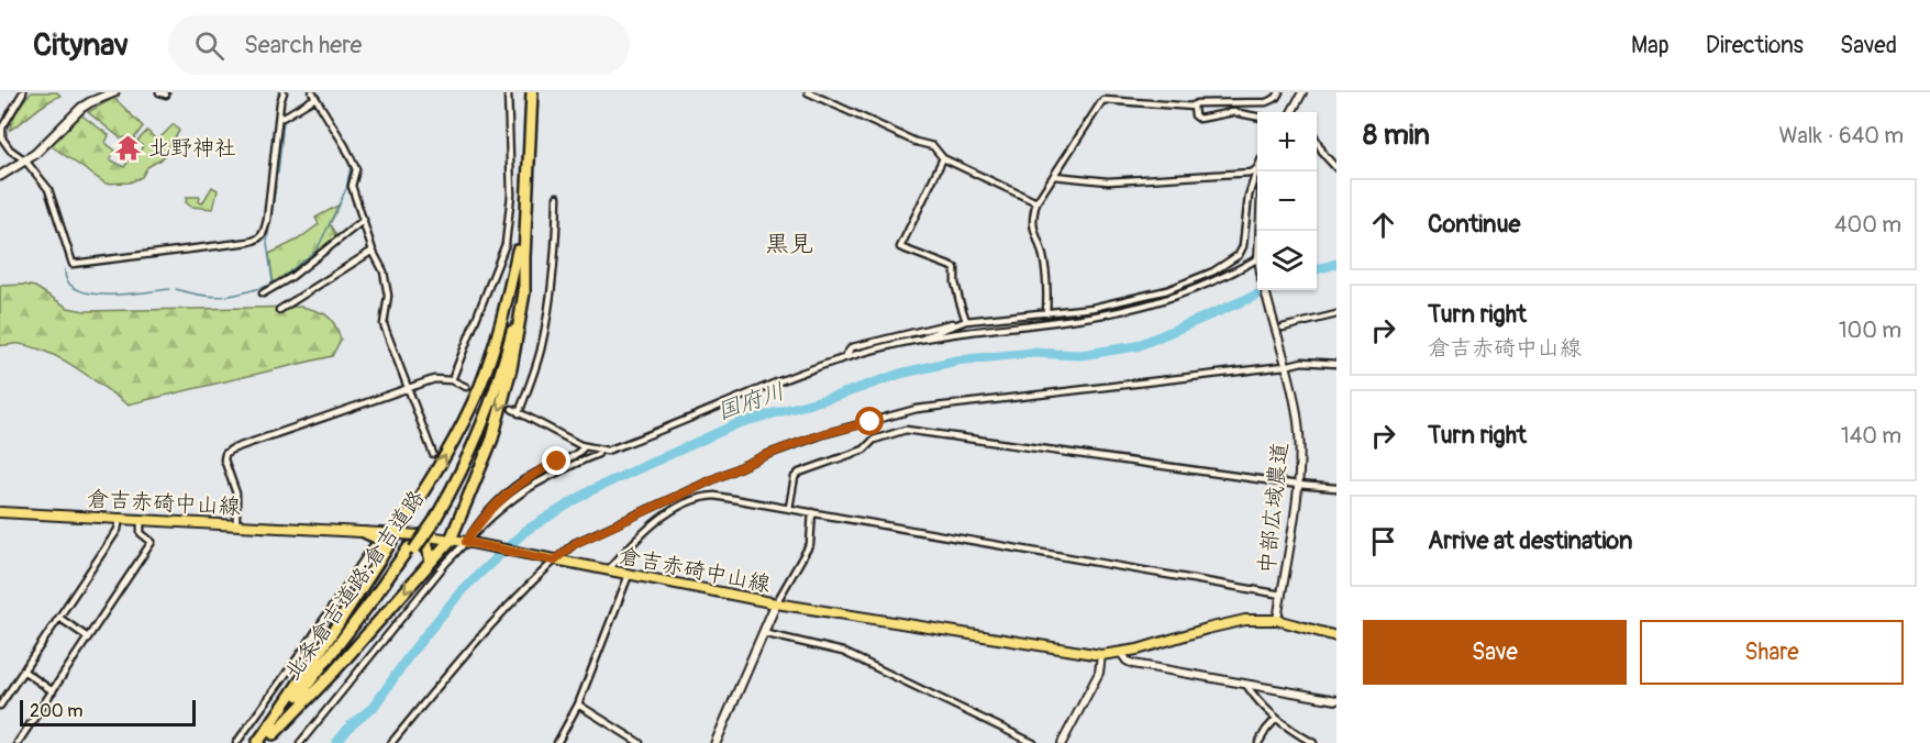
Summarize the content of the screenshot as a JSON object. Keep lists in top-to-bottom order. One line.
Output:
{"streets":{"highway":["北条倉吉道路;倉吉道路"],"main road":["倉吉赤碕中山線"],"street":["中部広域農道"]},"crossings":[["倉吉赤碕中山線","中部広域農道"]],"districts":["黒見"],"water":["国府川"],"places":{"temple":["北野神社"]},"scale_bar":"200 m","page":{"header":"Citynav","search":"Search here","nav":["Map","Directions","Saved"],"heading":["8 min","Walk · 640 m"],"map_buttons":["+","−"],"list":[["Continue","400 m"],["Turn right","倉吉赤碕中山線","100 m"],["Turn right","140 m"],"Arrive at destination"],"buttons":["Save","Share"],"scale":"200 m"}}
